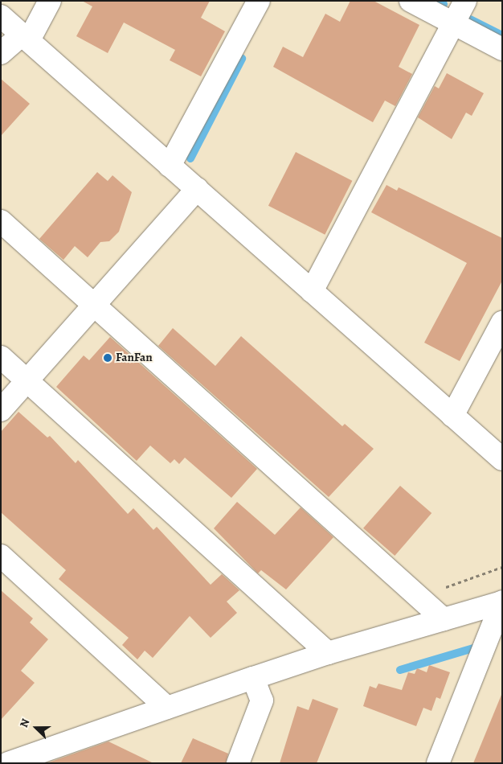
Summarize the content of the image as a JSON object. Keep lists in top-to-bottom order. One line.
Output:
{"places":["FanFan"],"north":"left"}
